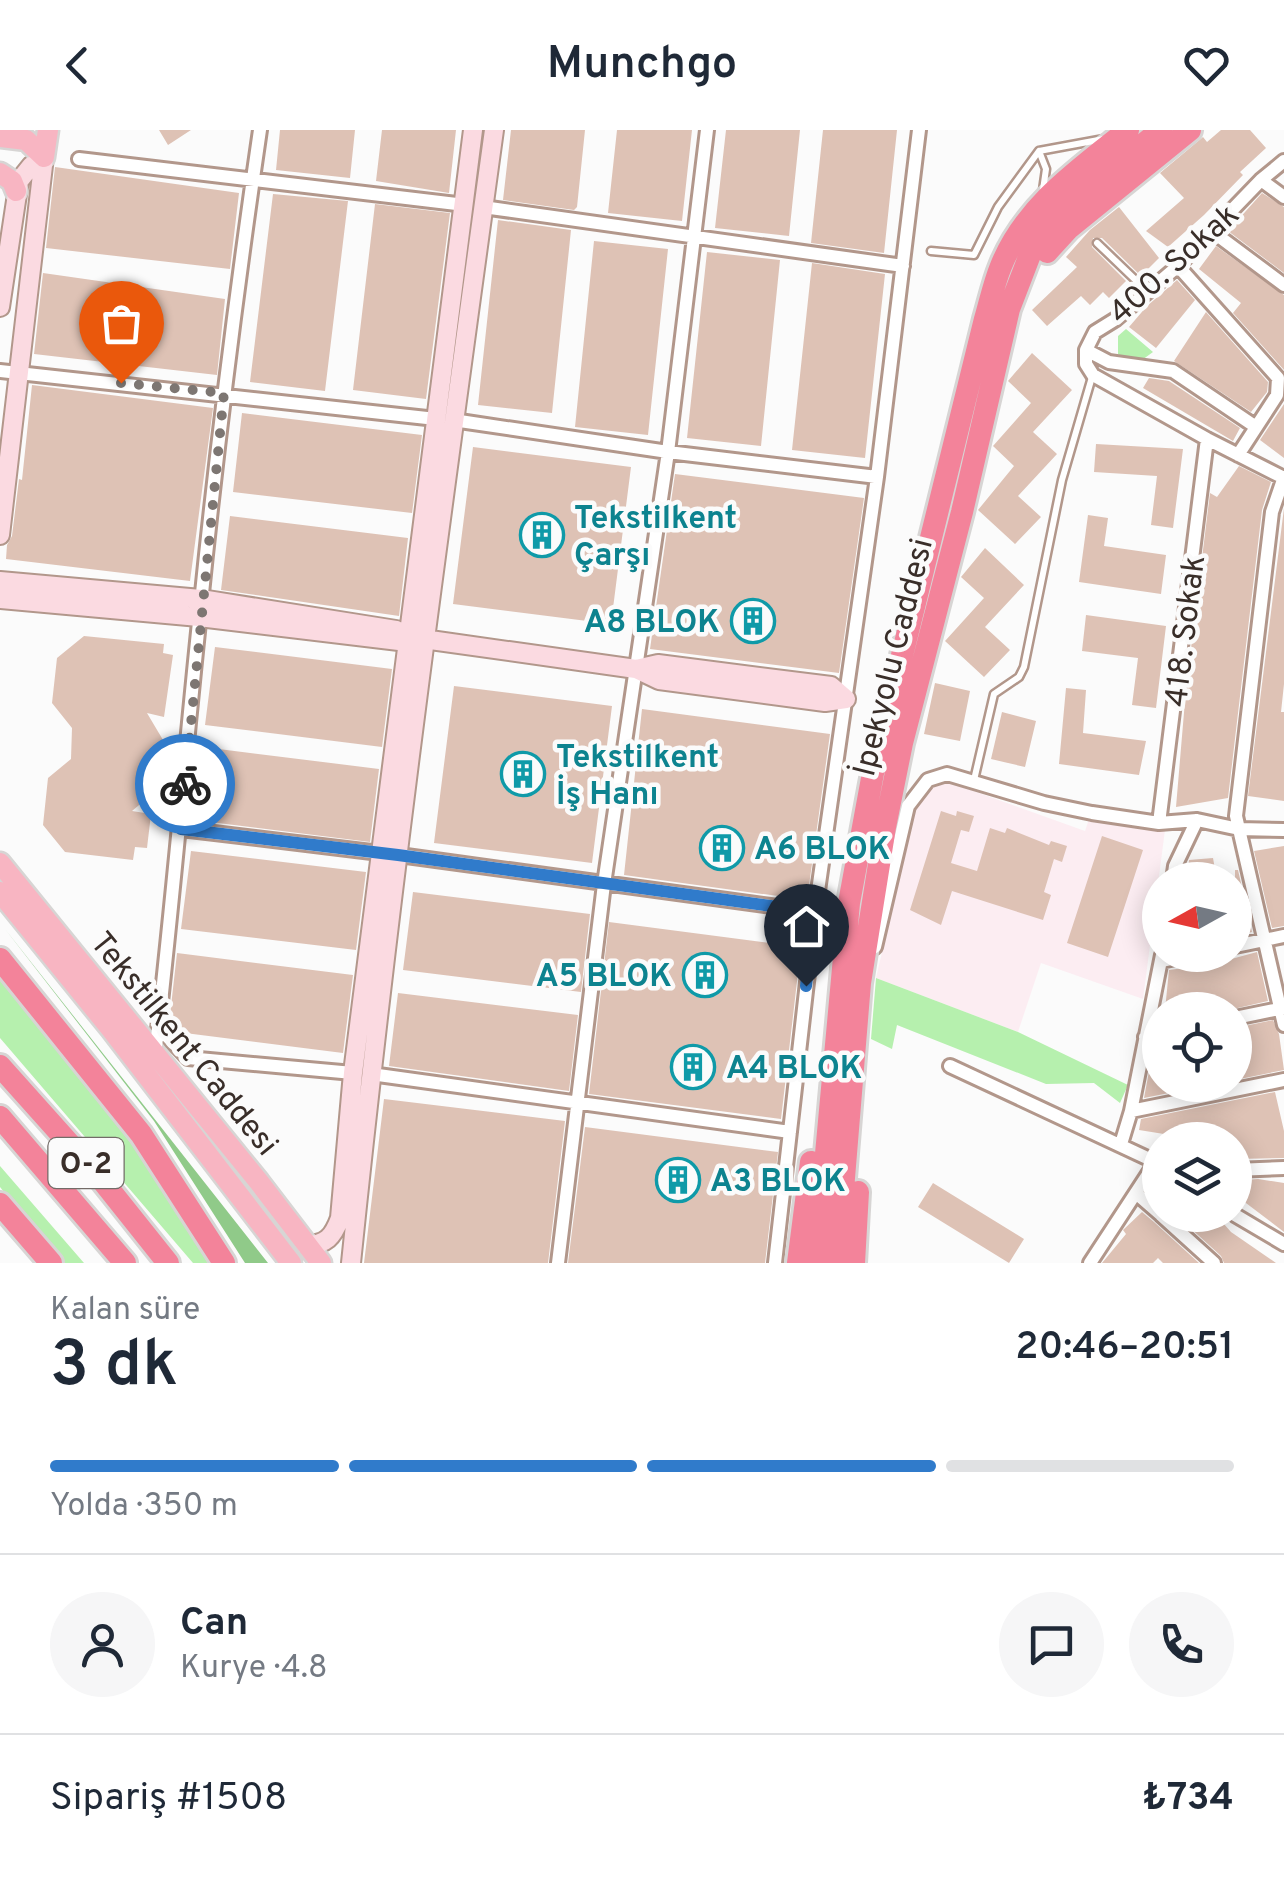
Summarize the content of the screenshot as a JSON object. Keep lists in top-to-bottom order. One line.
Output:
{"streets":{"highway":["İpekyolu Caddesi","O-2"],"main road":["Tekstilkent Caddesi"],"street":["400. Sokak","418. Sokak"]},"places":{"building":["Tekstilkent Çarşı","A8 BLOK","Tekstilkent İş Hanı","A6 BLOK","A5 BLOK","A4 BLOK","A3 BLOK"]},"north":"left","page":{"header":"Munchgo","heading":["3 dk","Kalan süre","20:46–20:51"],"panel":["Can","Kurye · 4.8","Sipariş #1508","₺734"],"bar":"Yolda · 350 m"}}
